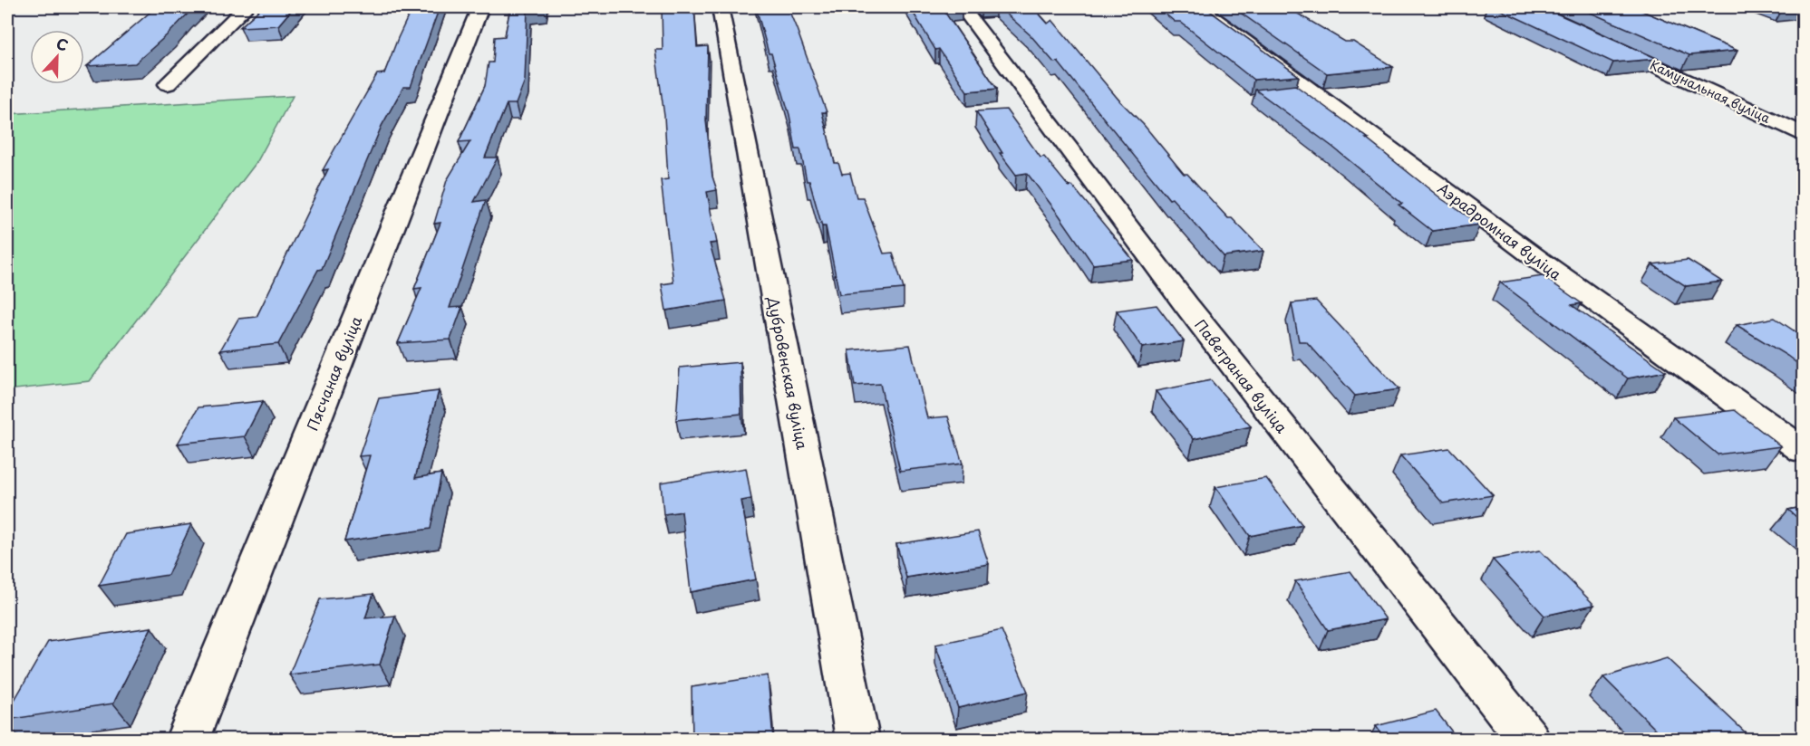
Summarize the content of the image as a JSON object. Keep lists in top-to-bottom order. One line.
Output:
{"streets":{"street":["Камунальная вуліца","Аэрадромная вуліца","Пясчаная вуліца","Дубровенская вуліца","Паветраная вуліца"]},"north":"top"}
